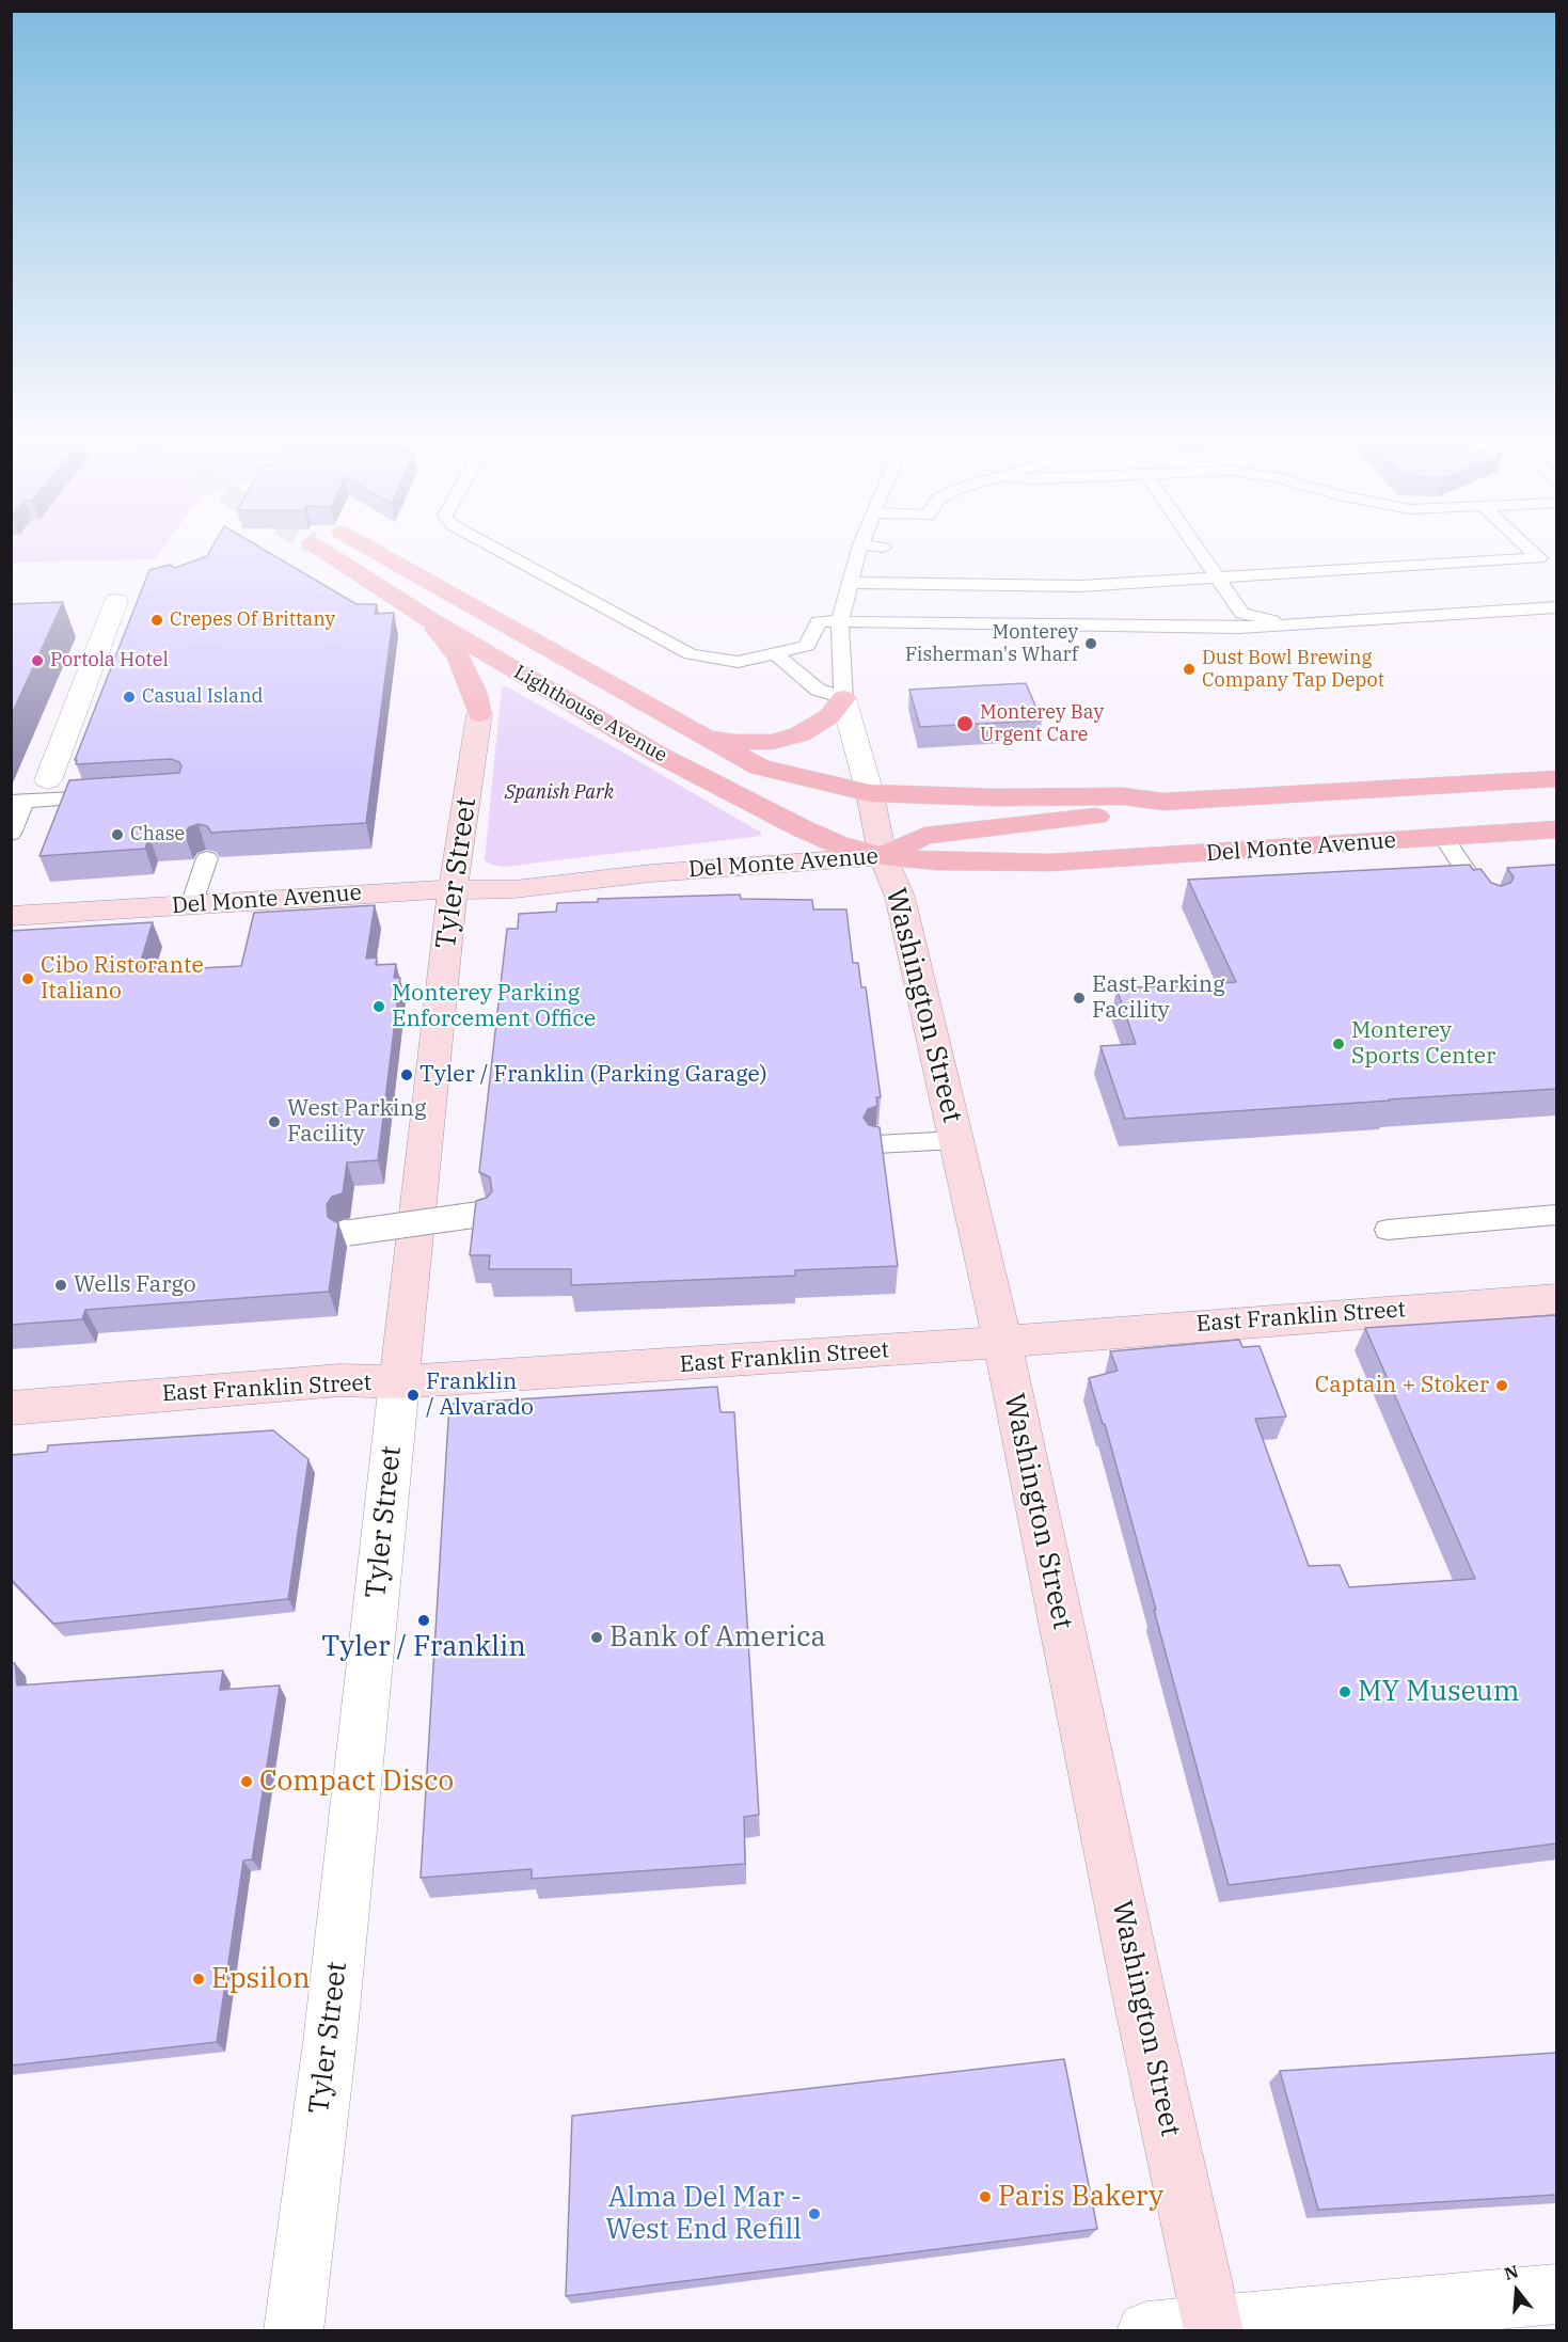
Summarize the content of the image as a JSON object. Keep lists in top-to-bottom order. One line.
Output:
{"streets":{"main road":["Lighthouse Avenue","Del Monte Avenue","Tyler Street","Washington Street","East Franklin Street"]},"crossings":[["Lighthouse Avenue","Del Monte Avenue"],["Lighthouse Avenue","Tyler Street"],["Lighthouse Avenue","Washington Street"],["Del Monte Avenue","Tyler Street"],["Del Monte Avenue","Washington Street"],["Tyler Street","East Franklin Street"],["Washington Street","East Franklin Street"]],"parks":["Spanish Park"],"places":["Crepes Of Brittany","Monterey Fisherman's Wharf","Portola Hotel","Dust Bowl Brewing Company Tap Depot","Casual Island","Monterey Bay Urgent Care","Chase","Cibo Ristorante Italiano","East Parking Facility","Monterey Parking Enforcement Office","Monterey Sports Center","Tyler / Franklin (Parking Garage)","West Parking Facility","Wells Fargo","Captain + Stoker","Franklin / Alvarado","Tyler / Franklin","Bank of America","MY Museum","Compact Disco","Epsilon","Paris Bakery","Alma Del Mar - West End Refill"],"north":"top"}
